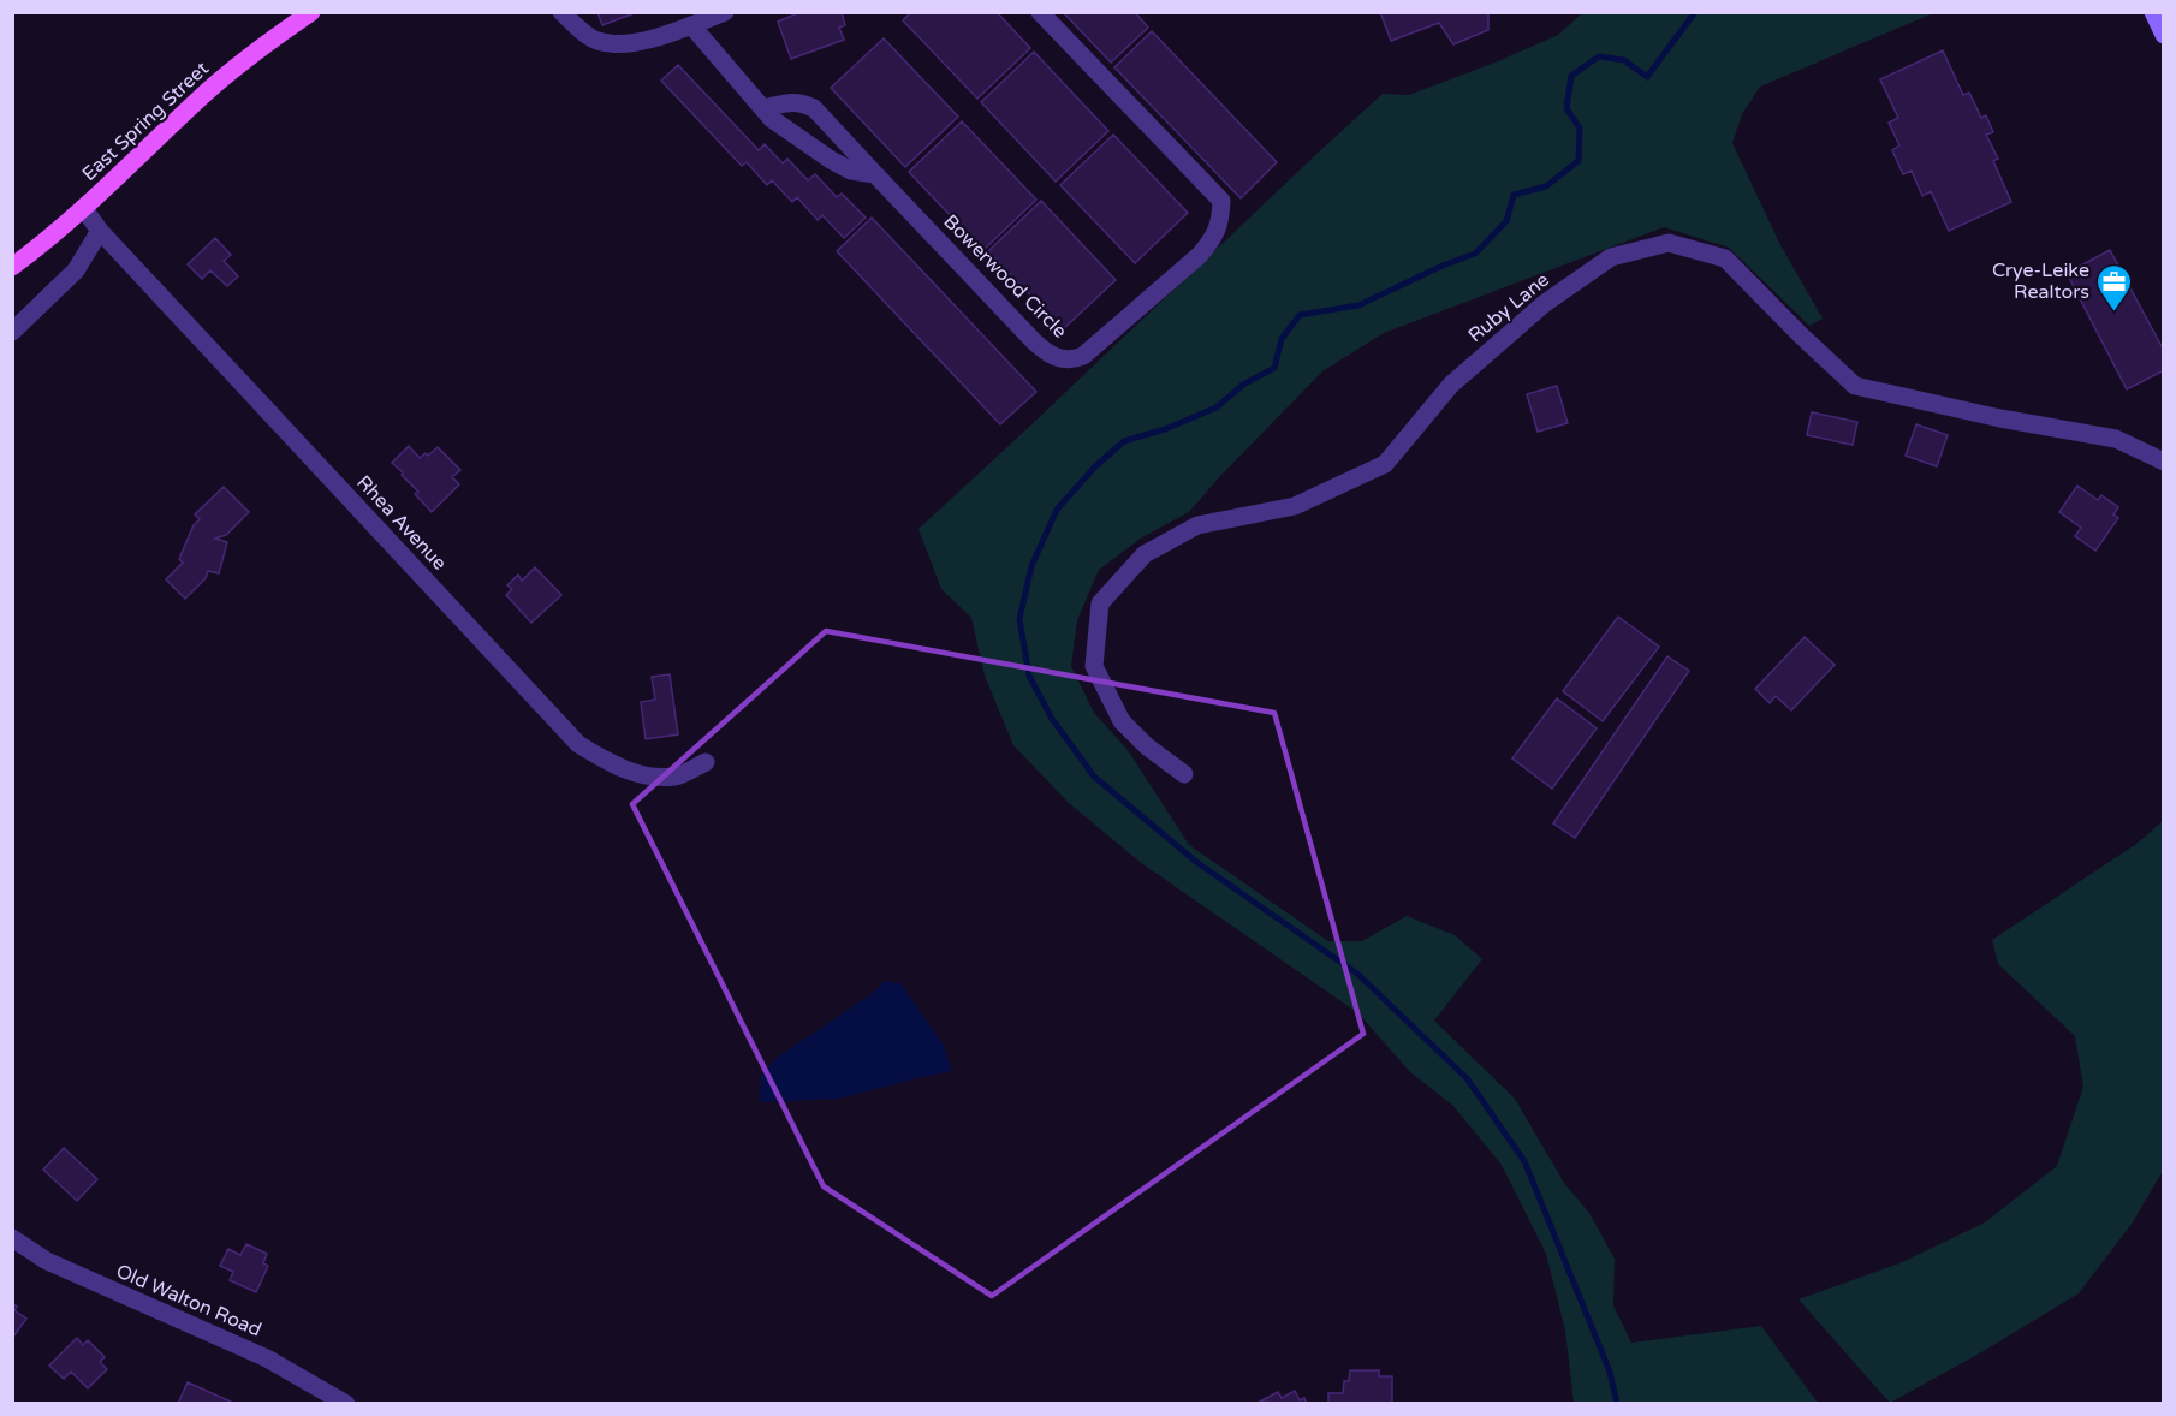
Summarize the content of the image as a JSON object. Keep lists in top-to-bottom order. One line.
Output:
{"streets":{"main road":["East Spring Street"],"street":["Bowerwood Circle","Ruby Lane","Rhea Avenue","Old Walton Road"]},"crossings":[["East Spring Street","Rhea Avenue"]],"places":{"office":["Crye-Leike Realtors"]}}
